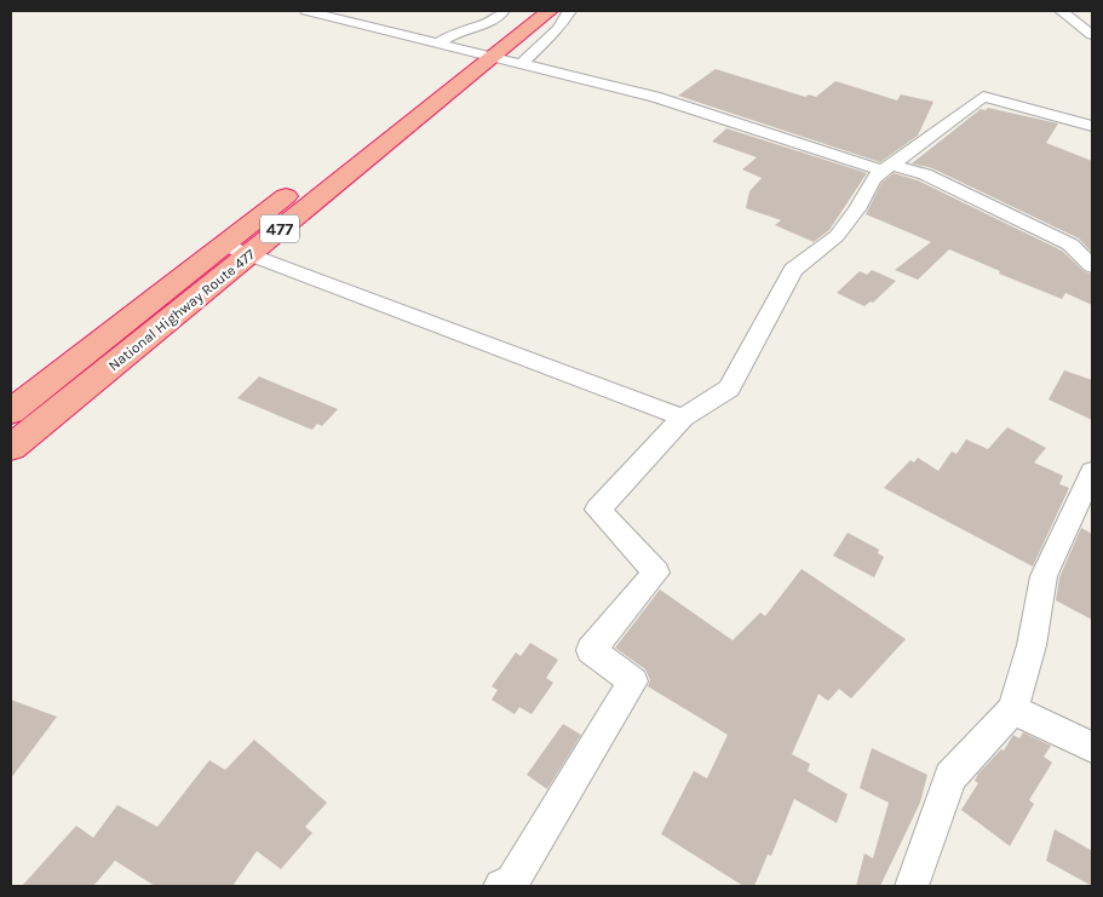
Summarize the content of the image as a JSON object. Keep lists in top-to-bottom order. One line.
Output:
{"streets":{"highway":["477","National Highway Route 477"]}}
